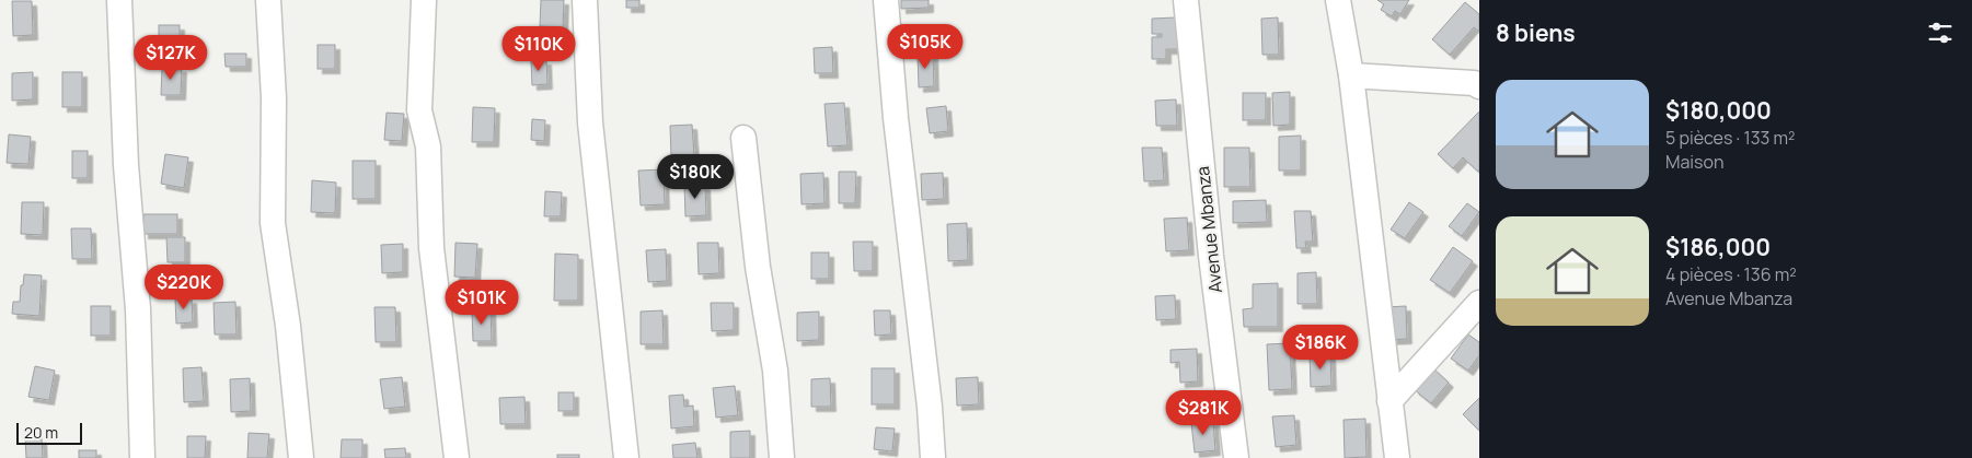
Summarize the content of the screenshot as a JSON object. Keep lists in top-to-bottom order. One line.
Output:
{"streets":{"street":["Avenue Mbanza"]},"scale_bar":"20 m","page":{"heading":"8 biens","price":["$105K","$110K","$127K","$180K","$220K","$101K","$186K","$281K"],"list":[{"name":"$180,000","note":"5 pièces · 133 m² · Maison"},{"name":"$186,000","note":"4 pièces · 136 m² · Avenue Mbanza"}],"scale":"20 m"}}
